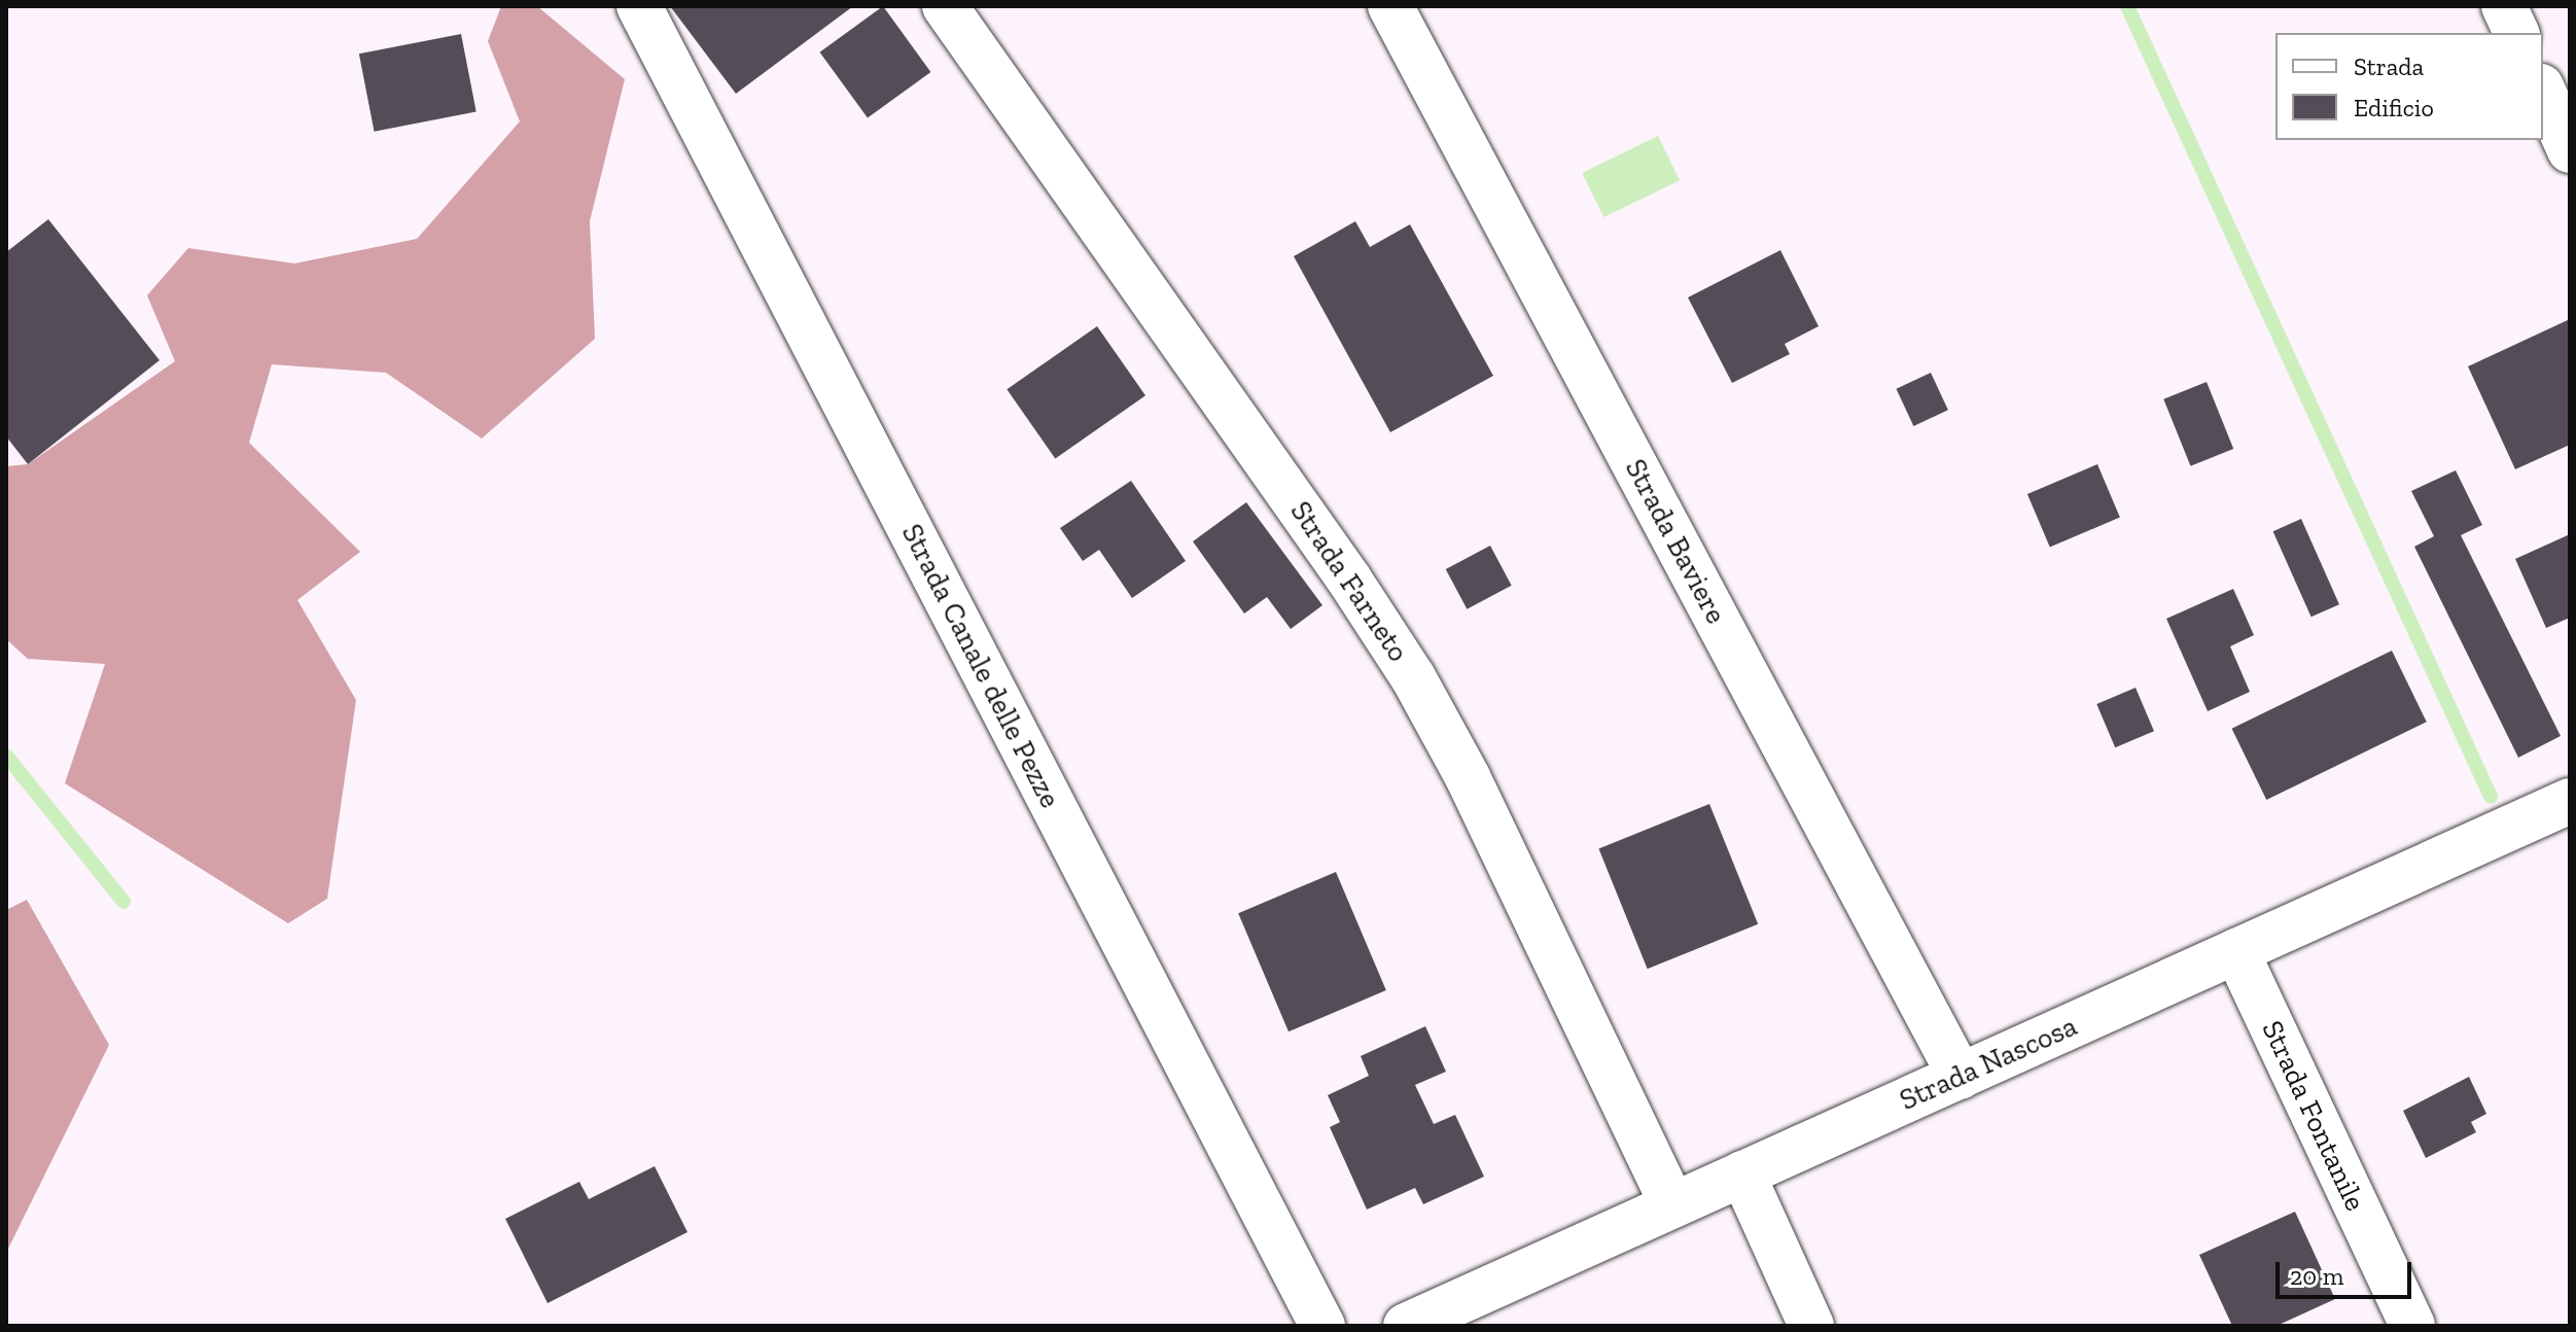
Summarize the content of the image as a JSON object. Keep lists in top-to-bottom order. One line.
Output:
{"streets":{"street":["Strada Baviere","Strada Farneto","Strada Canale delle Pezze","Strada Nascosa","Strada Fontanile"]},"crossings":[["Strada Baviere","Strada Nascosa"],["Strada Farneto","Strada Nascosa"],["Strada Nascosa","Strada Fontanile"]],"legend":["Strada","Edificio"],"scale_bar":"20 m"}
